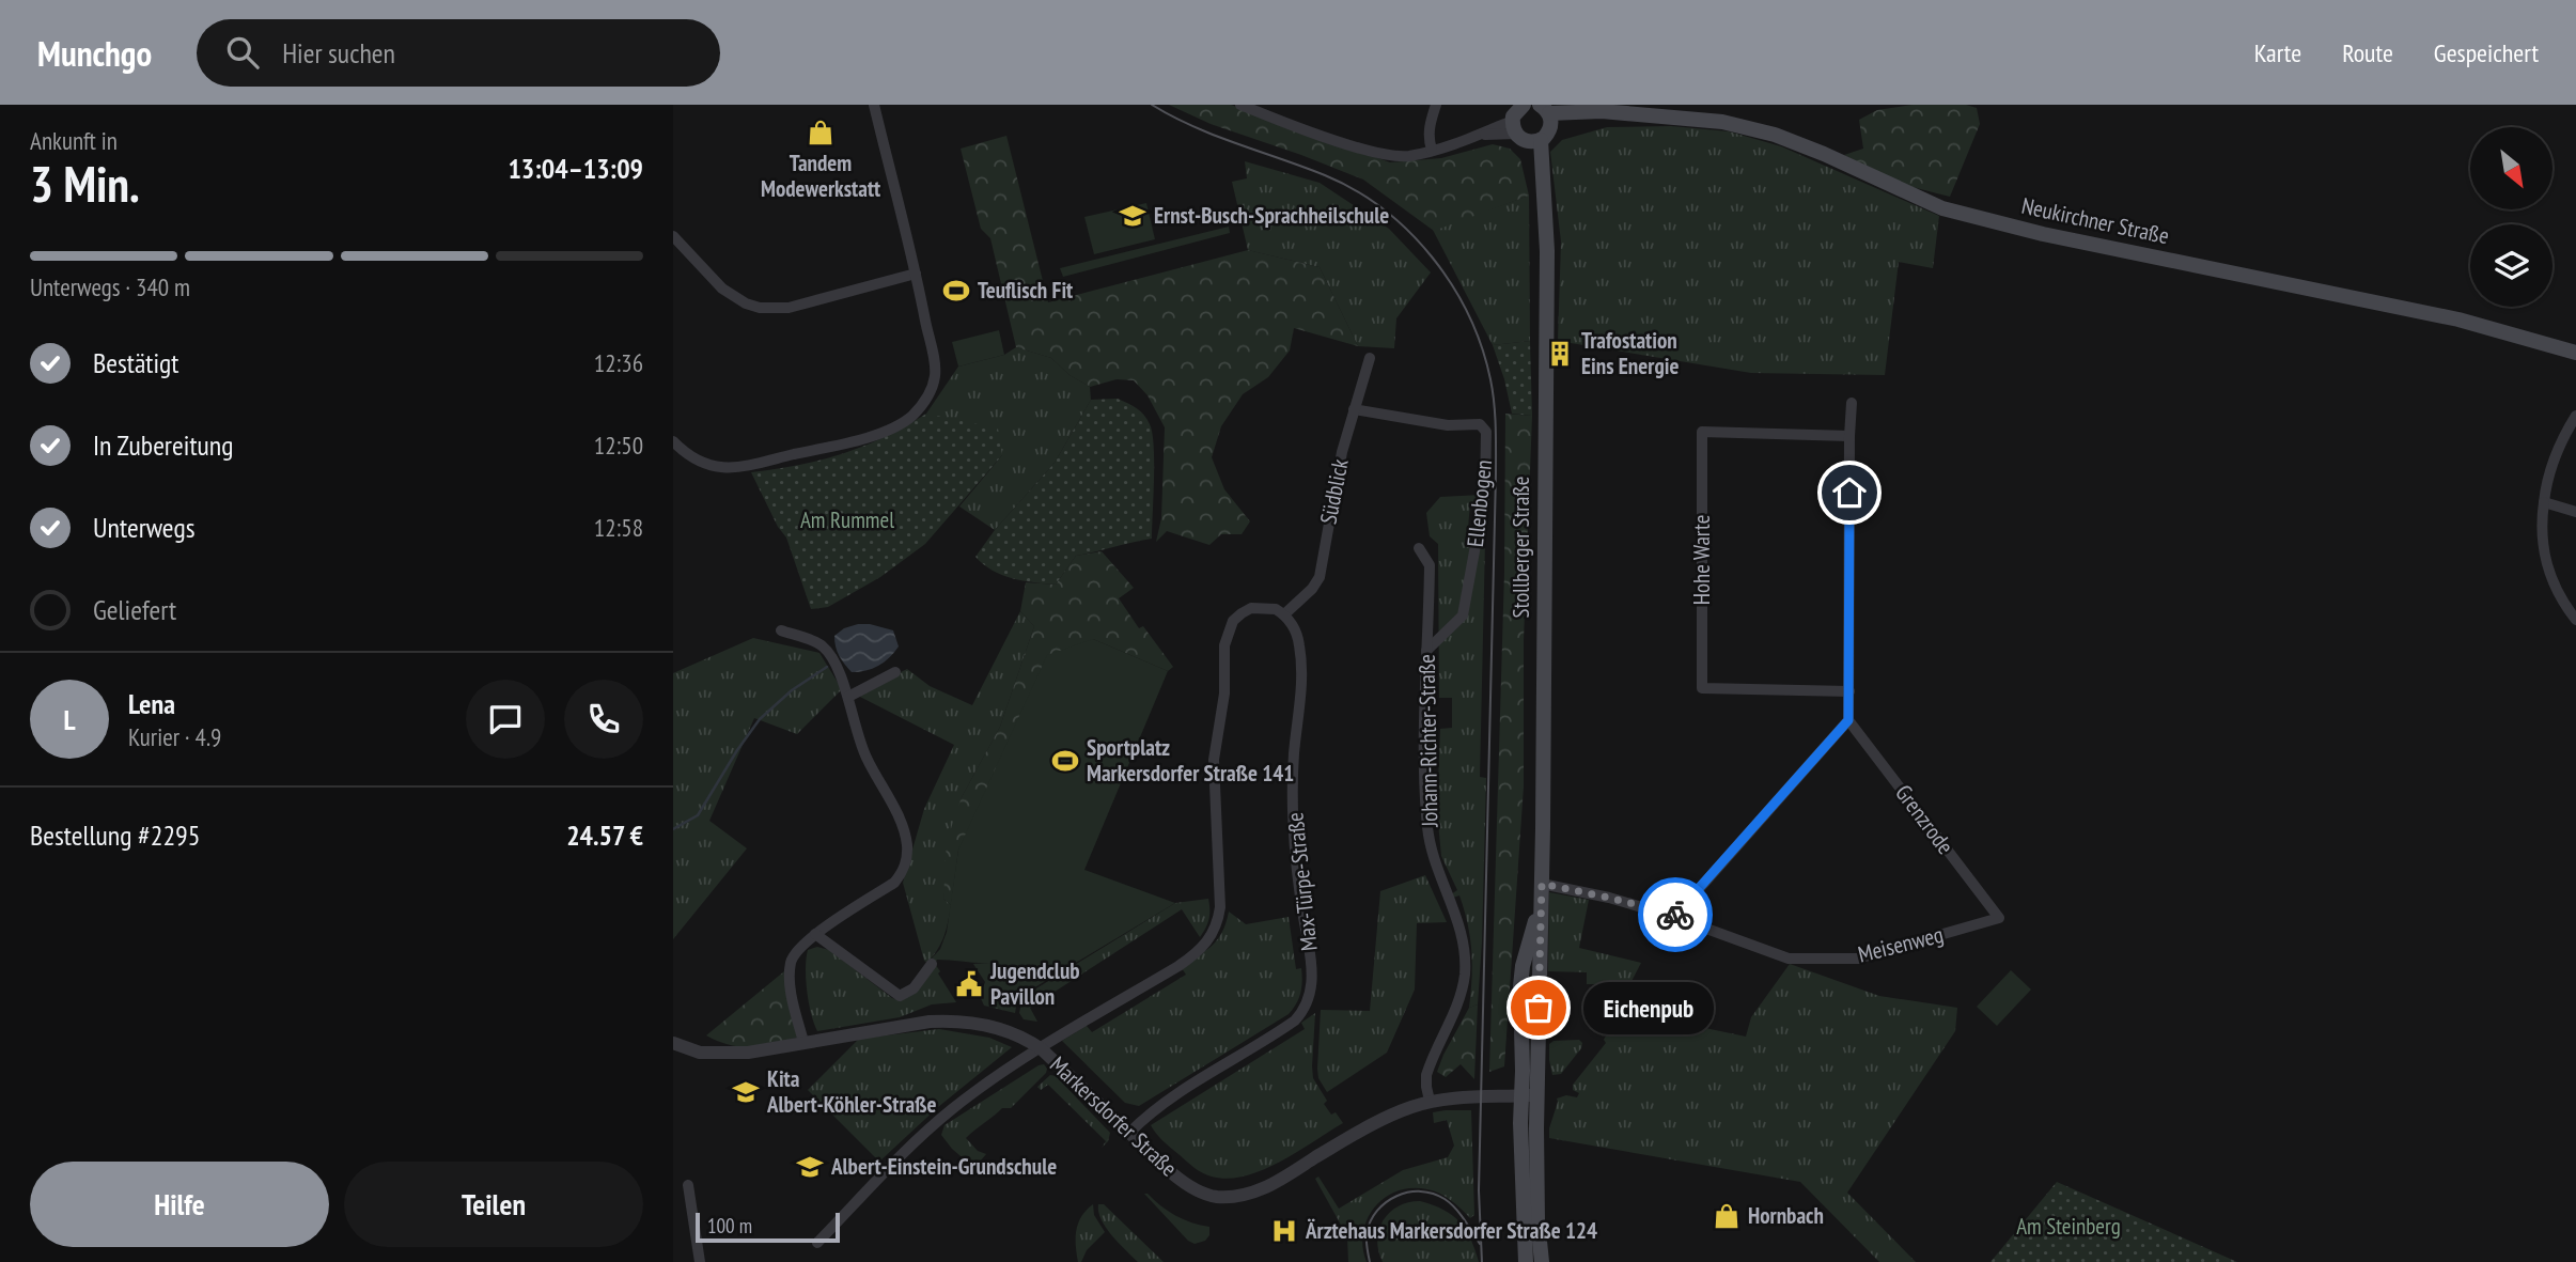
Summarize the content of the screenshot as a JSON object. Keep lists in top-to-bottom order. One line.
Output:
{"streets":{"main road":["Neukirchner Straße","Stollberger Straße"],"street":["Südblick","Ellenbogen","Hohe Warte","Johann-Richter-Straße","Grenzrode","Max-Türpe-Straße","Meisenweg","Markersdorfer Straße"]},"crossings":[["Neukirchner Straße","Stollberger Straße"],["Südblick","Ellenbogen"],["Südblick","Max-Türpe-Straße"],["Ellenbogen","Johann-Richter-Straße"],["Stollberger Straße","Meisenweg"],["Stollberger Straße","Markersdorfer Straße"],["Johann-Richter-Straße","Markersdorfer Straße"],["Grenzrode","Meisenweg"],["Max-Türpe-Straße","Markersdorfer Straße"]],"parks":["Am Rummel","Am Steinberg"],"places":{"shop":["Tandem Modewerkstatt","Hornbach"],"school or university":["Ernst-Busch-Sprachheilschule","Kita Albert-Köhler-Straße","Albert-Einstein-Grundschule"],"sports":["Teuflisch Fit","Sportplatz Markersdorfer Straße 141"],"building":["Trafostation Eins Energie"],"public building":["Jugendclub Pavillon"],"other":["Eichenpub"],"hospital":["Ärztehaus Markersdorfer Straße 124"]},"scale_bar":"100 m","north":"bottom right","page":{"header":"Munchgo","search":"Hier suchen","nav":["Karte","Route","Gespeichert"],"heading":["3 Min.","Ankunft in","13:04–13:09"],"panel":["Lena","Kurier · 4.9","Bestellung #2295","24.57 €"],"bar":"Unterwegs · 340 m","list":[["Bestätigt","12:36"],["In Zubereitung","12:50"],["Unterwegs","12:58"],"Geliefert"],"round":"L","bubble":"Eichenpub","buttons":["Hilfe","Teilen"],"scale":"100 m"}}
